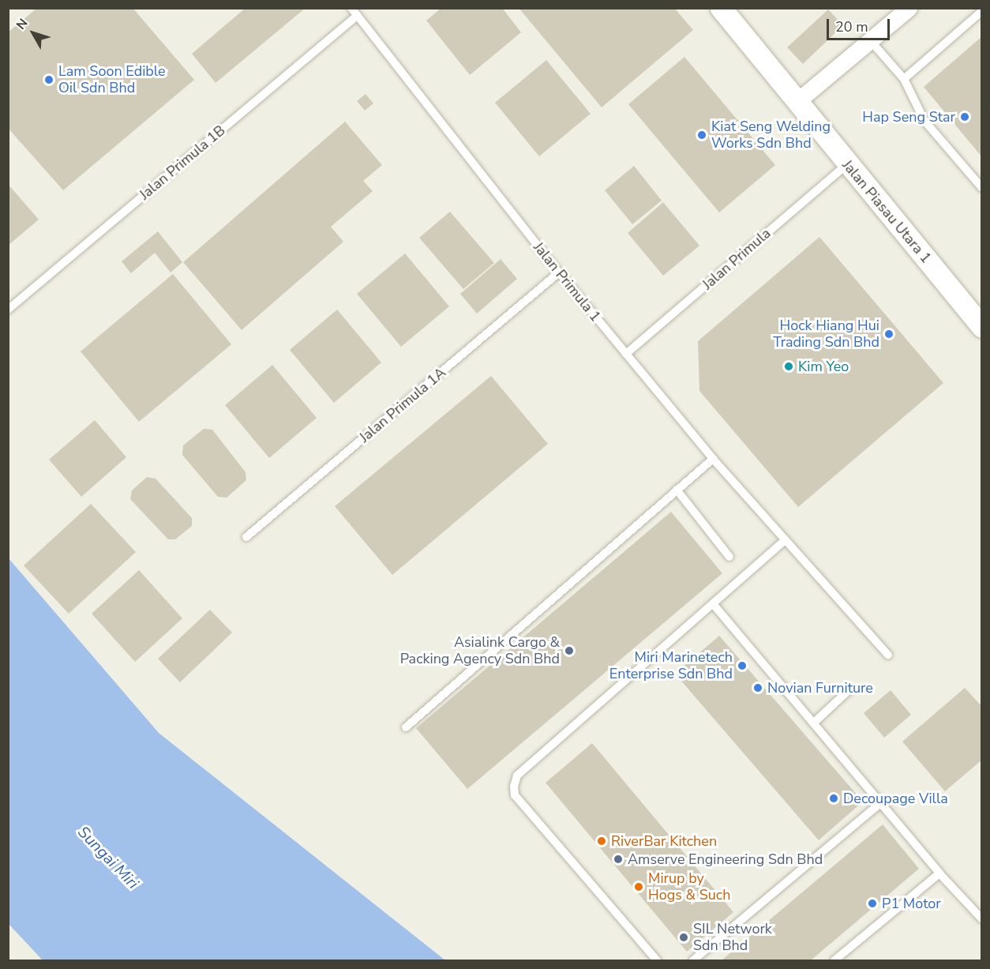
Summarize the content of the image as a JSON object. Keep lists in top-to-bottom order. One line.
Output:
{"streets":{"street":["Jalan Piasau Utara 1"],"lane":["Jalan Primula 1B","Jalan Primula","Jalan Primula 1","Jalan Primula 1A"]},"crossings":[["Jalan Primula 1B","Jalan Primula 1"],["Jalan Piasau Utara 1","Jalan Primula"],["Jalan Primula","Jalan Primula 1"],["Jalan Primula 1","Jalan Primula 1A"]],"water":["Sungai Miri"],"places":["Lam Soon Edible Oil Sdn Bhd","Hap Seng Star","Kiat Seng Welding Works Sdn Bhd","Hock Hiang Hui Trading Sdn Bhd","Kim Yeo","Asialink Cargo & Packing Agency Sdn Bhd","Miri Marinetech Enterprise Sdn Bhd","Novian Furniture","Decoupage Villa","RiverBar Kitchen","Amserve Engineering Sdn Bhd","Mirup by Hogs & Such","P1 Motor","SIL Network Sdn Bhd"],"scale_bar":"20 m","north":"top left"}
